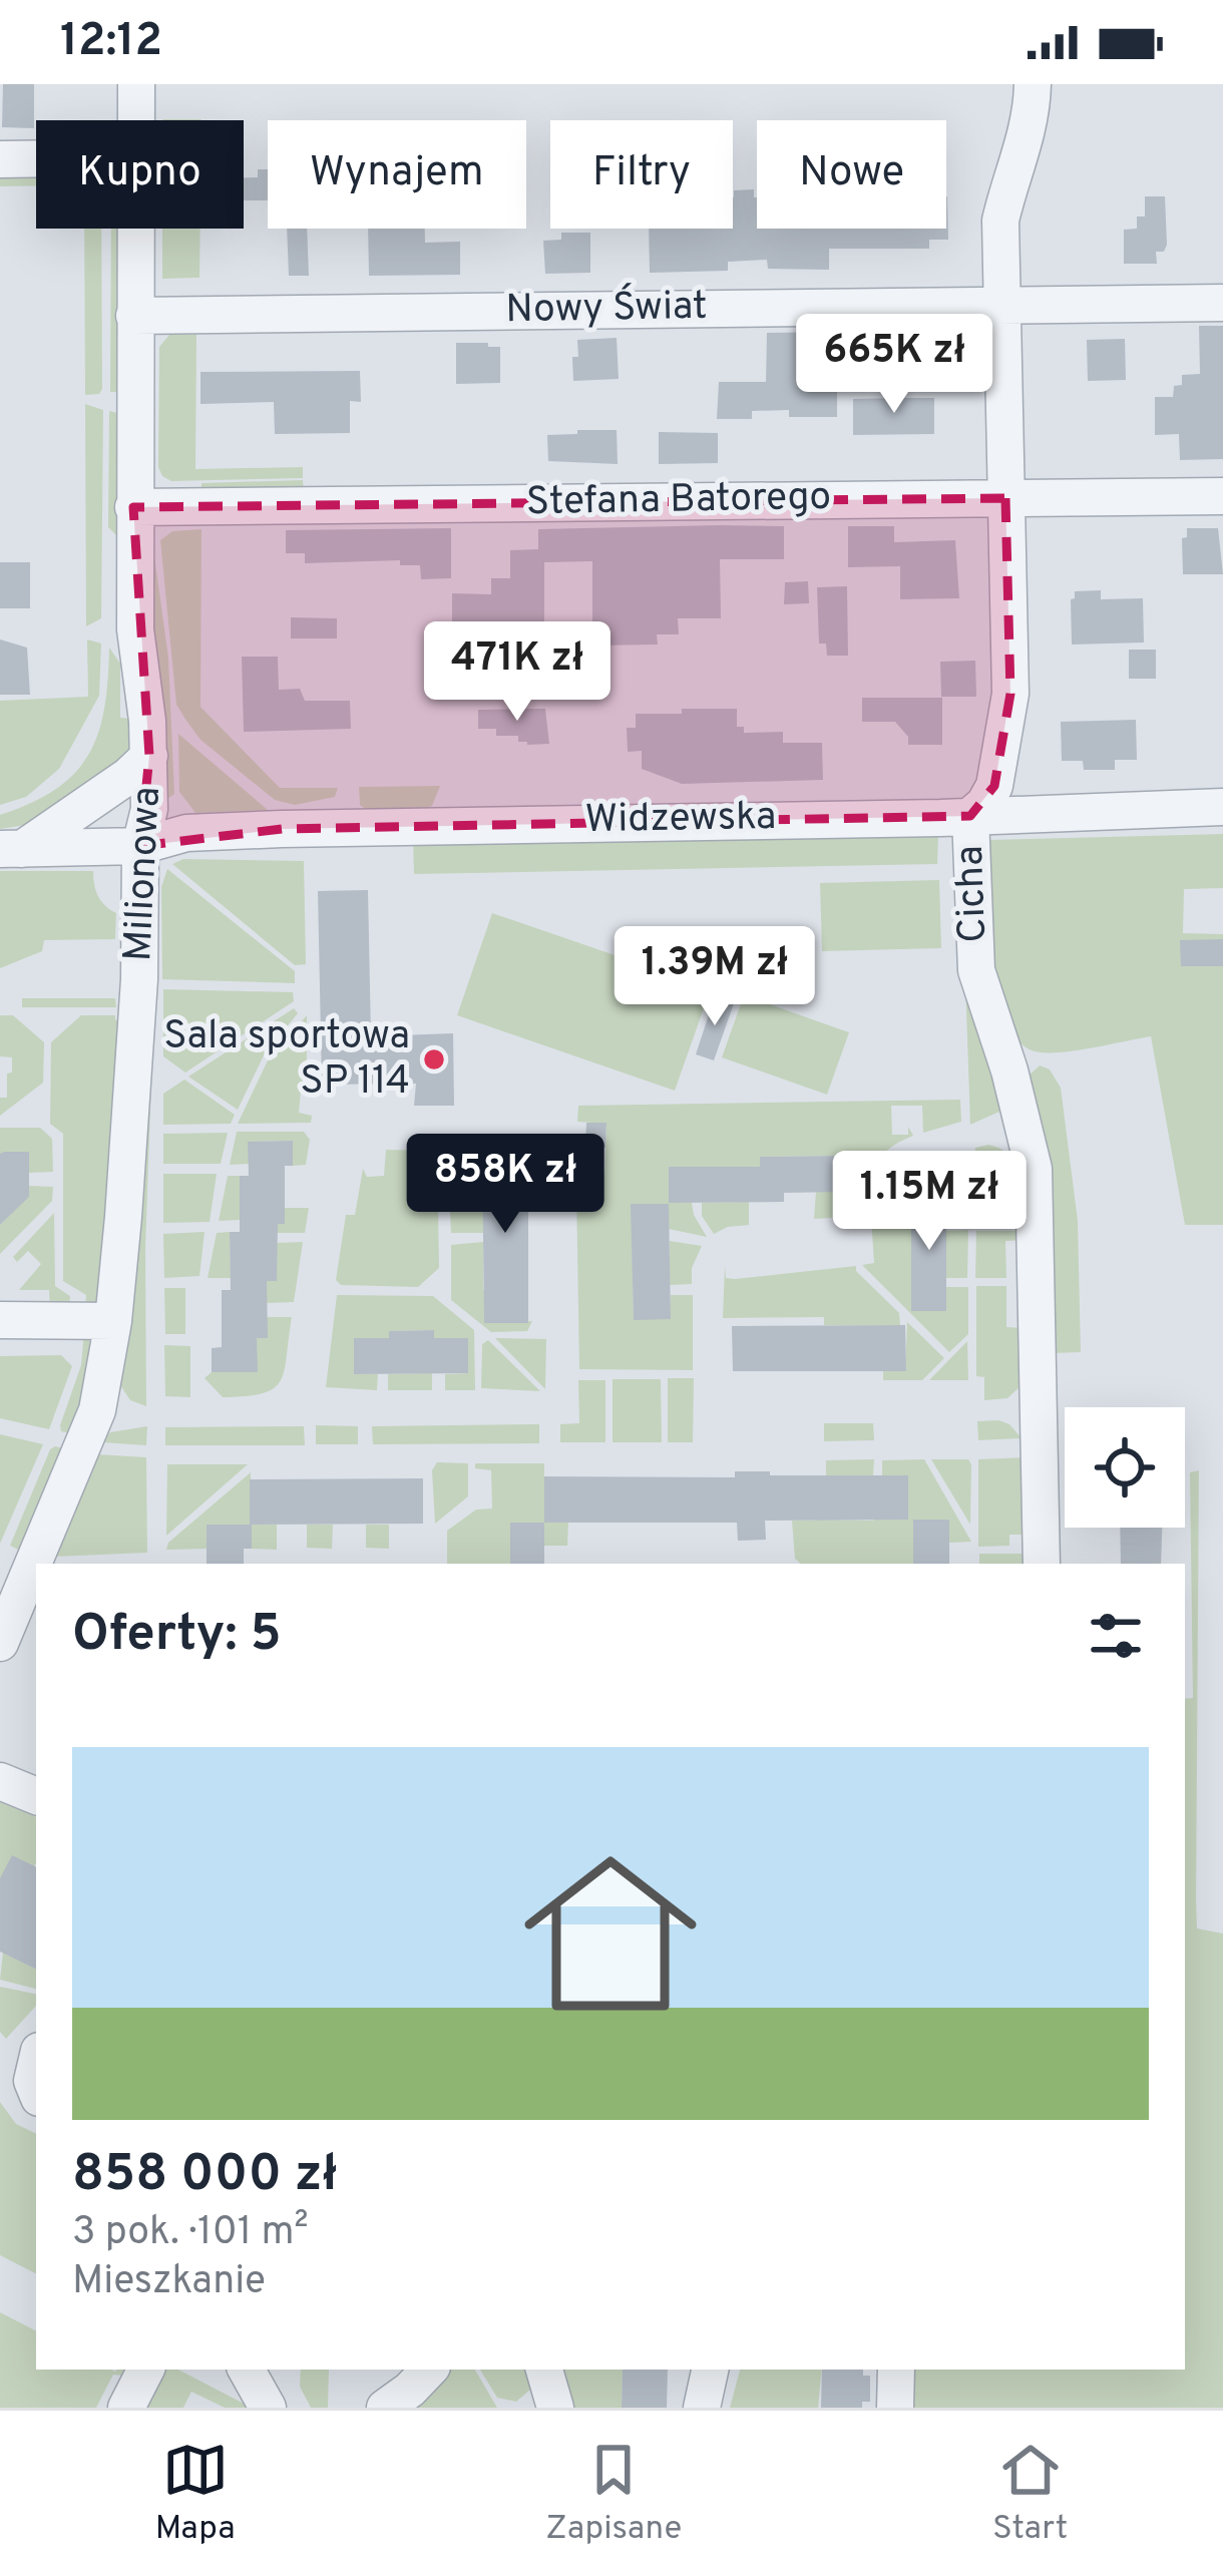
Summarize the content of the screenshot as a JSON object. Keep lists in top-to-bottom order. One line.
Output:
{"streets":{"street":["Nowy Świat","Stefana Batorego","Widzewska","Milionowa","Cicha"]},"crossings":[["Nowy Świat","Milionowa"],["Nowy Świat","Cicha"],["Stefana Batorego","Milionowa"],["Stefana Batorego","Cicha"],["Widzewska","Milionowa"],["Widzewska","Cicha"]],"places":["Sala sportowa SP 114"],"page":{"status":"12:12","chip":["Kupno","Wynajem","Filtry","Nowe"],"price":["665K zł","471K zł","1.39M zł","858K zł","1.15M zł"],"heading":"Oferty: 5","list":[{"name":"858 000 zł","note":"3 pok. · 101 m² · Mieszkanie"}],"tabs":["Mapa","Zapisane","Start"]}}
